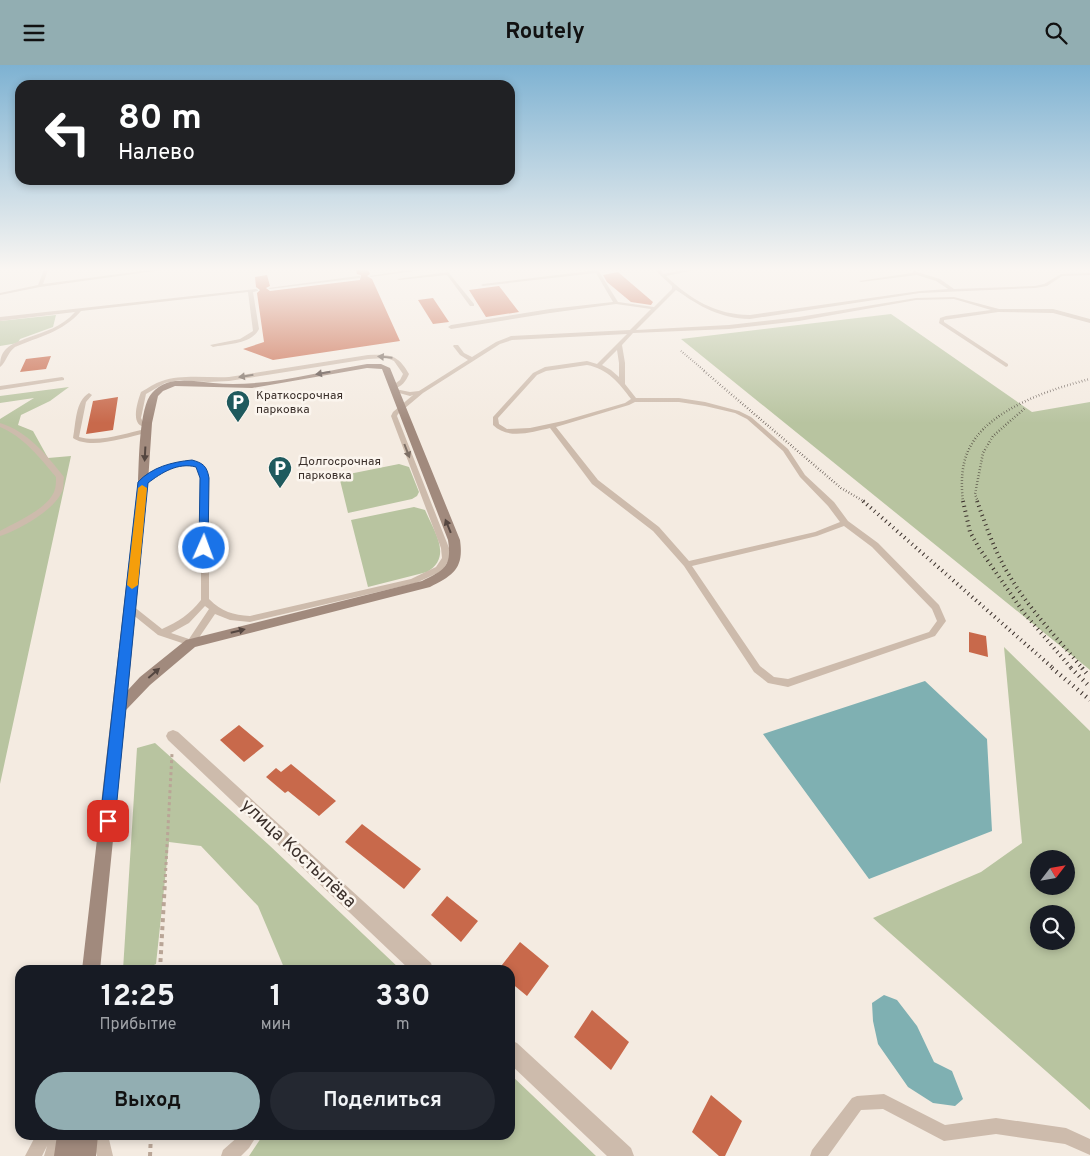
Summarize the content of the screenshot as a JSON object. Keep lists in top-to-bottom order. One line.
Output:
{"streets":{"street":["улица Костылёва"]},"places":{"parking":["Краткосрочная парковка","Долгосрочная парковка"]},"north":"top right","page":{"header":"Routely","turn":["80 m","Налево"],"eta":["12:25","Прибытие","1","мин","330","m"],"buttons":["Выход","Поделиться"]}}
